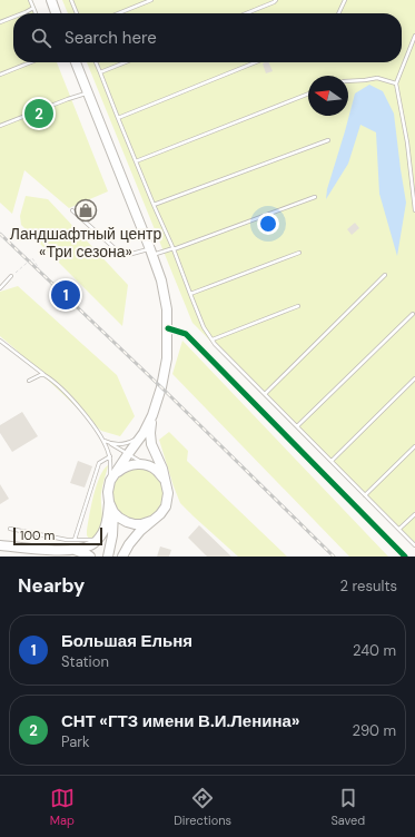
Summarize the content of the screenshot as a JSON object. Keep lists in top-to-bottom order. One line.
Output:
{"places":{"shop":["Ландшафтный центр «Три сезона»"]},"scale_bar":"100 m","north":"left","page":{"search":"Search here","pins":["2","1"],"scale":"100 m","heading":["Nearby","2 results"],"list":[{"mark":"1","name":"Большая Ельня","note":"Station","value":"240 m"},{"mark":"2","name":"СНТ «ГТЗ имени В.И.Ленина»","note":"Park","value":"290 m"}],"nav":["Map","Directions","Saved"]}}
